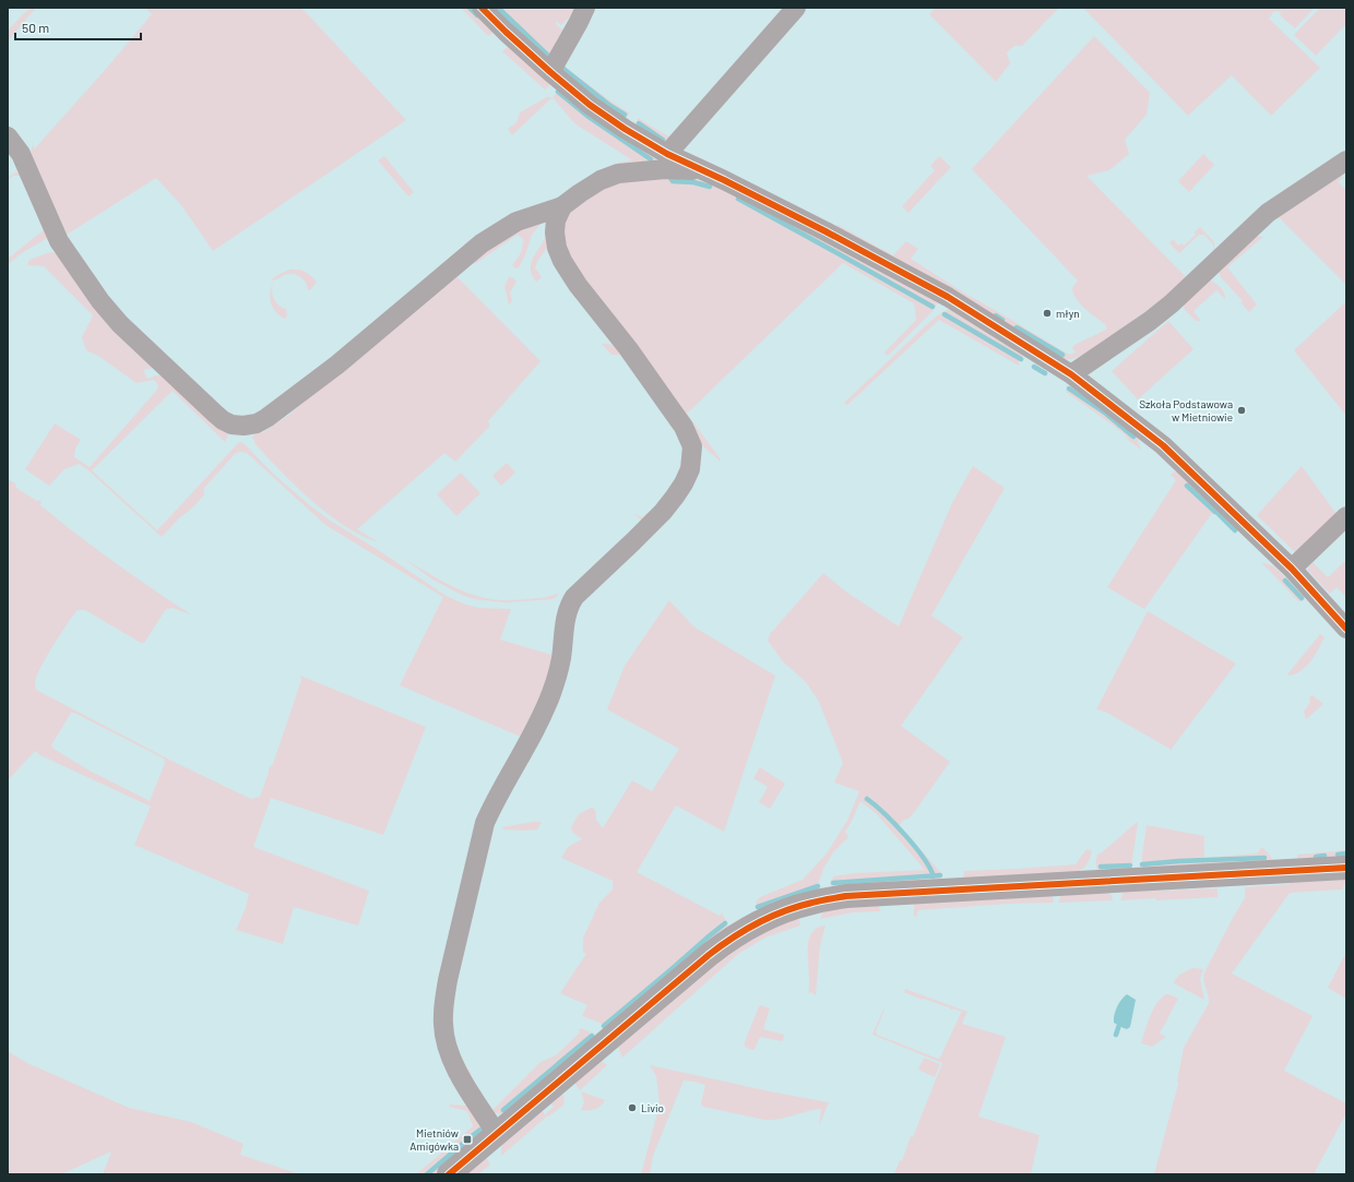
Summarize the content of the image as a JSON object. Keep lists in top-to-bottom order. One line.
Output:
{"places":{"other":["młyn","Szkoła Podstawowa w Mietniowie","Livio"],"transit":["Mietniów Amigówka"]},"scale_bar":"50 m"}
